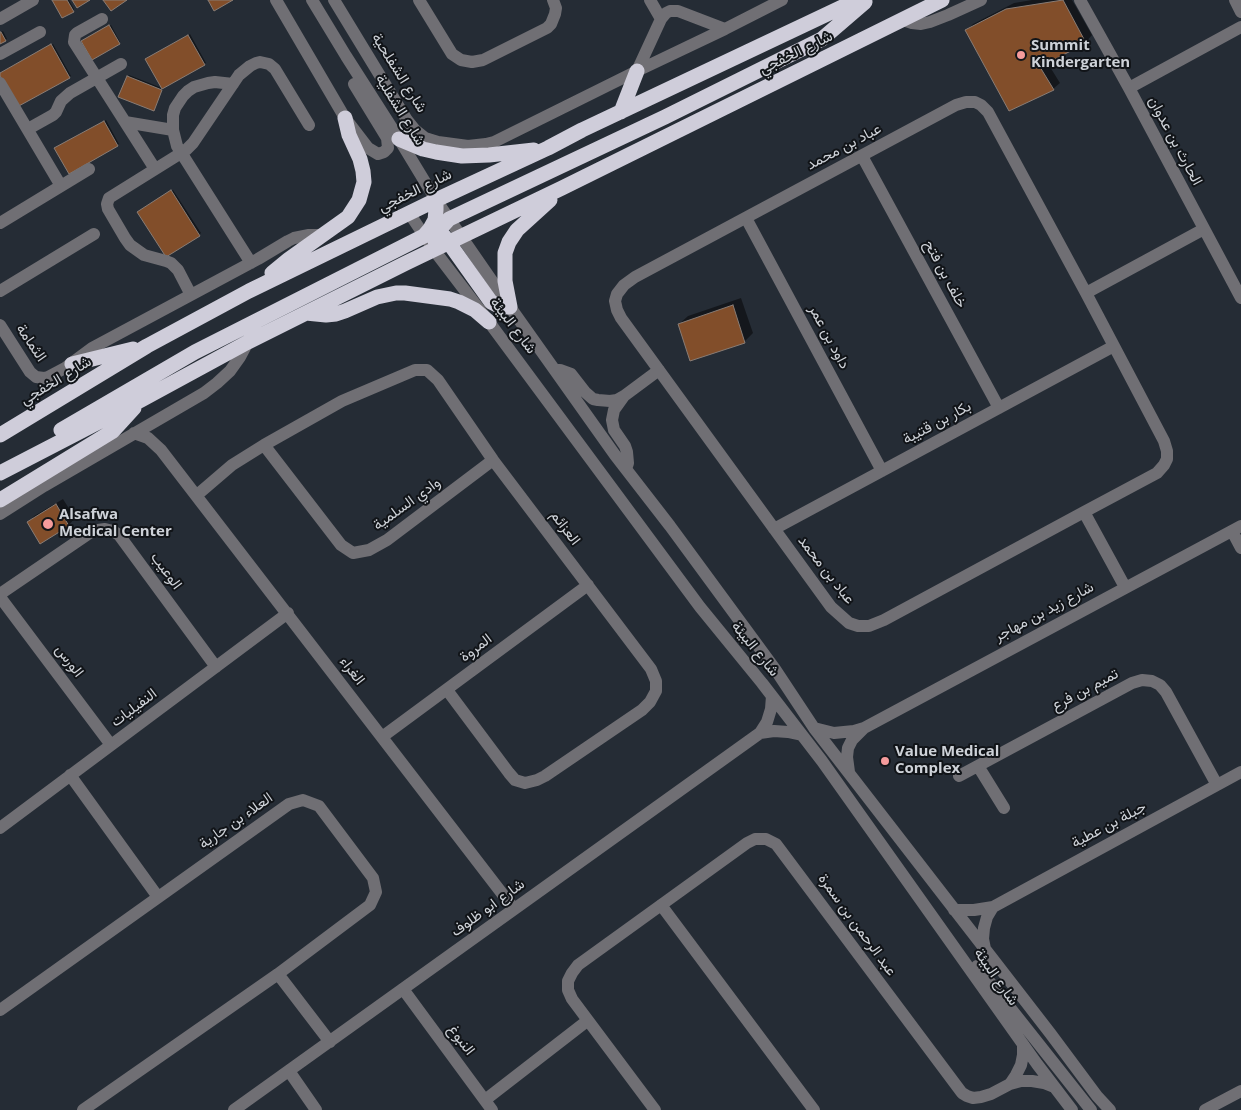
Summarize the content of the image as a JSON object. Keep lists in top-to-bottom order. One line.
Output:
{"streets":{"highway":["شارع الخفجي"],"street":["شارع الشفلحية","شارع الشفلية","الحارث بن عدوان","عباد بن محمد","خلف بن فتح","شارع البيئة","داود بن عمر","الثمامة","بكار بن قتيبة","وادي السلمية","العزائم","الوعيب","شارع زيد بن مهاجر","المروة","الورس","الغراء","تميم بن فرع","النفيليات","العلاء بن جارية","جبلة بن عطية","شارع ابو ظلوف","عبد الرحمن بن سمرة","النبوغ"]},"crossings":[["شارع الخفجي","شارع الشفلحية"],["شارع الخفجي","شارع الشفلية"],["شارع الخفجي","شارع البيئة"],["شارع الخفجي","الثمامة"],["عباد بن محمد","خلف بن فتح"],["عباد بن محمد","داود بن عمر"],["عباد بن محمد","بكار بن قتيبة"],["خلف بن فتح","بكار بن قتيبة"],["شارع البيئة","شارع زيد بن مهاجر"],["شارع البيئة","جبلة بن عطية"],["شارع البيئة","شارع ابو ظلوف"],["شارع البيئة","عبد الرحمن بن سمرة"],["داود بن عمر","بكار بن قتيبة"],["وادي السلمية","العزائم"],["العزائم","المروة"],["العزائم","الغراء"],["الوعيب","الورس"],["الوعيب","النفيليات"],["المروة","الغراء"],["الورس","النفيليات"],["الغراء","النفيليات"],["الغراء","شارع ابو ظلوف"],["تميم بن فرع","جبلة بن عطية"],["شارع ابو ظلوف","النبوغ"]],"places":["Summit Kindergarten","Alsafwa Medical Center","Value Medical Complex"]}
